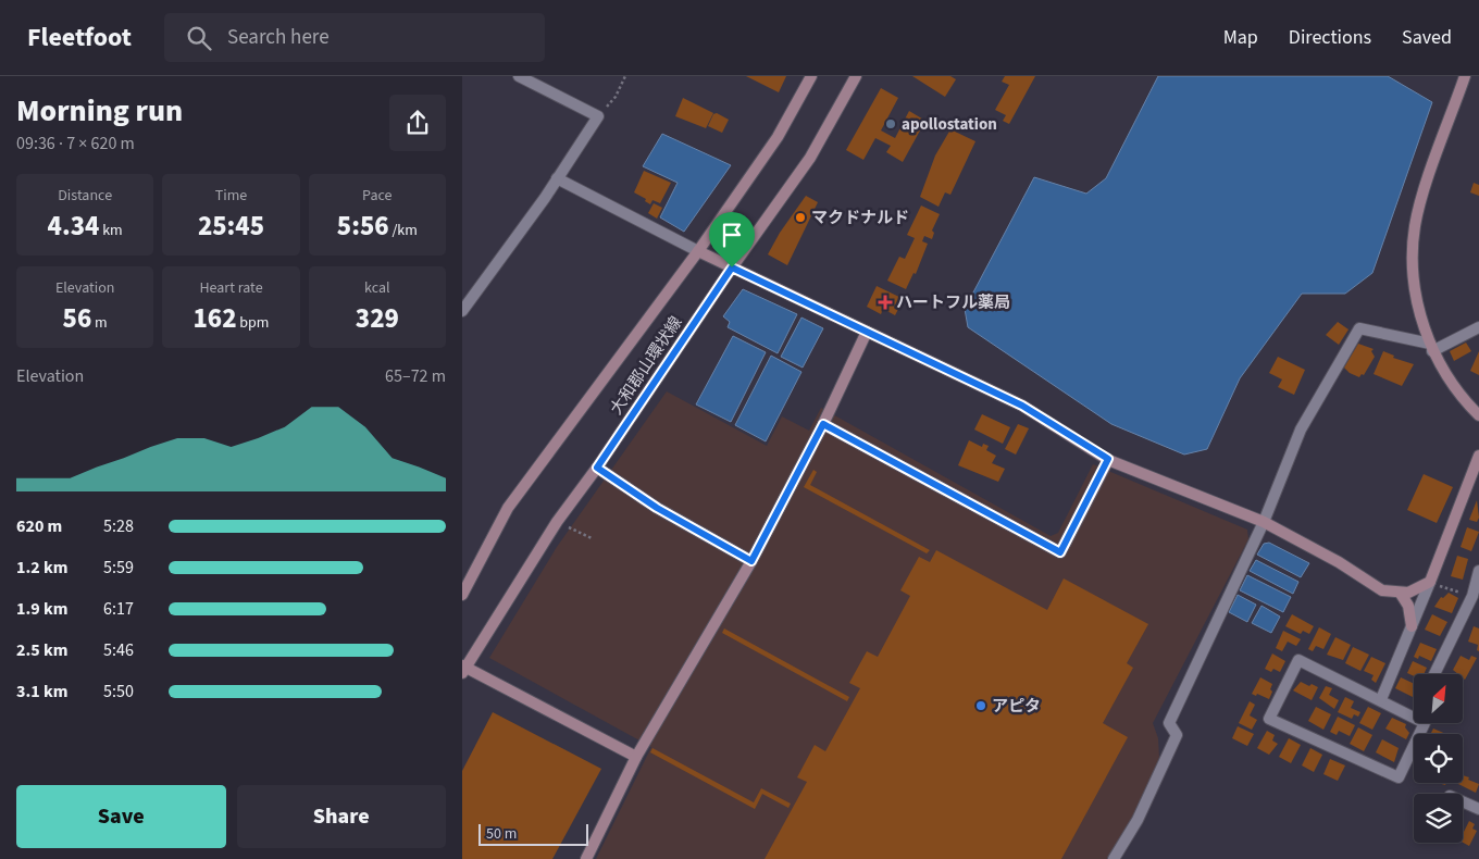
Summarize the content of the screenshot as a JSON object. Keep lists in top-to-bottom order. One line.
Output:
{"streets":{"street":["大和郡山環状線"]},"places":{"other":["apollostation","マクドナルド","アピタ"],"health":["ハートフル薬局"]},"scale_bar":"50 m","north":"top right","page":{"header":"Fleetfoot","search":"Search here","nav":["Map","Directions","Saved"],"heading":["Morning run","09:36 · 7 × 620 m"],"stats":[["Distance","4.34 km"],["Time","25:45"],["Pace","5:56 /km"],["Elevation","56 m"],["Heart rate","162 bpm"],["kcal","329"]],"chart":["Elevation","65–72 m"],"list":[{"name":"620 m","note":"5:28"},{"name":"1.2 km","note":"5:59"},{"name":"1.9 km","note":"6:17"},{"name":"2.5 km","note":"5:46"},{"name":"3.1 km","note":"5:50"}],"buttons":["Save","Share"],"scale":"50 m"}}
